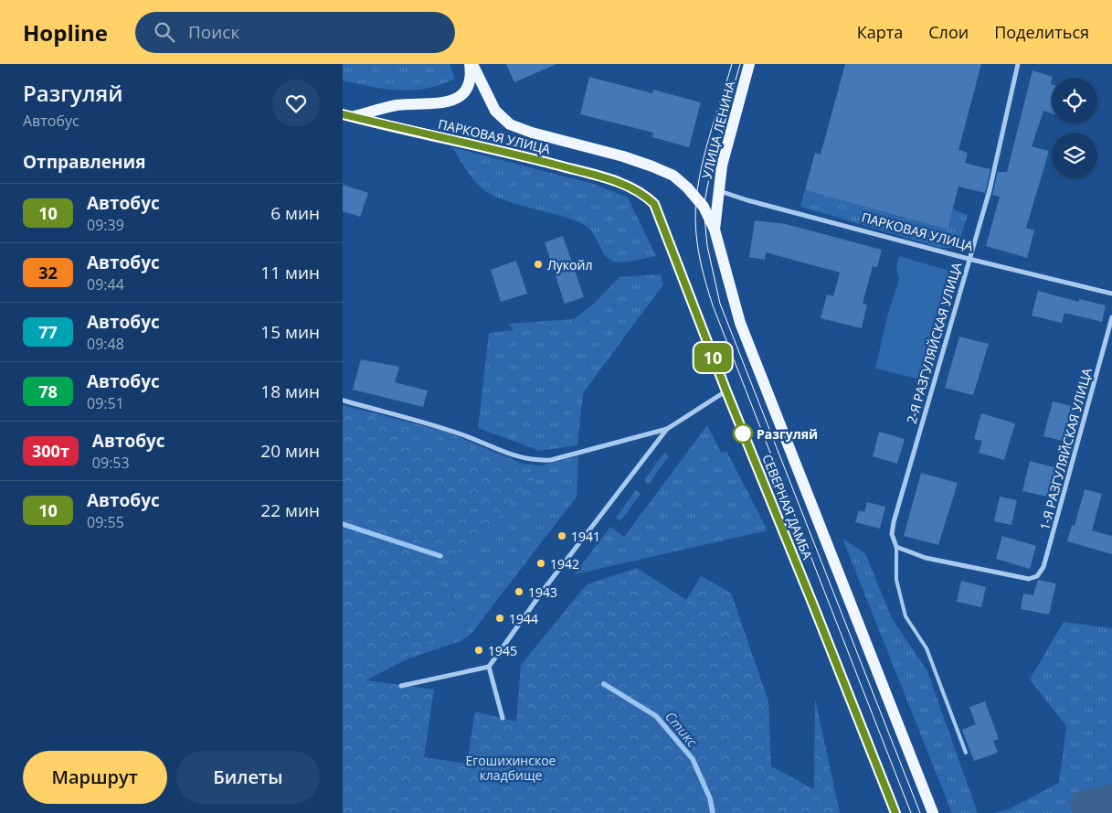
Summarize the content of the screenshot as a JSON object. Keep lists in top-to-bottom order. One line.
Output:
{"streets":{"main road":["УЛИЦА ЛЕНИНА","ПАРКОВАЯ УЛИЦА","СЕВЕРНАЯ ДАМБА"],"street":["2-Я РАЗГУЛЯЙСКАЯ УЛИЦА","1-Я РАЗГУЛЯЙСКАЯ УЛИЦА"]},"crossings":[["УЛИЦА ЛЕНИНА","ПАРКОВАЯ УЛИЦА"],["УЛИЦА ЛЕНИНА","СЕВЕРНАЯ ДАМБА"],["ПАРКОВАЯ УЛИЦА","2-Я РАЗГУЛЯЙСКАЯ УЛИЦА"],["ПАРКОВАЯ УЛИЦА","СЕВЕРНАЯ ДАМБА"],["2-Я РАЗГУЛЯЙСКАЯ УЛИЦА","1-Я РАЗГУЛЯЙСКАЯ УЛИЦА"]],"water":["Стикс"],"parks":["Егошихинское кладбище"],"places":["Лукойл","Разгуляй","1941","1942","1943","1944","1945"],"lines":["bus line 10"],"page":{"header":"Hopline","search":"Поиск","nav":["Карта","Слои","Поделиться"],"heading":[["Разгуляй","Автобус"],"Отправления"],"on_map":"10","list":[{"mark":"10","name":"Автобус","note":"09:39","value":"6 мин"},{"mark":"32","name":"Автобус","note":"09:44","value":"11 мин"},{"mark":"77","name":"Автобус","note":"09:48","value":"15 мин"},{"mark":"78","name":"Автобус","note":"09:51","value":"18 мин"},{"mark":"300т","name":"Автобус","note":"09:53","value":"20 мин"},{"mark":"10","name":"Автобус","note":"09:55","value":"22 мин"}],"buttons":["Маршрут","Билеты"]}}
